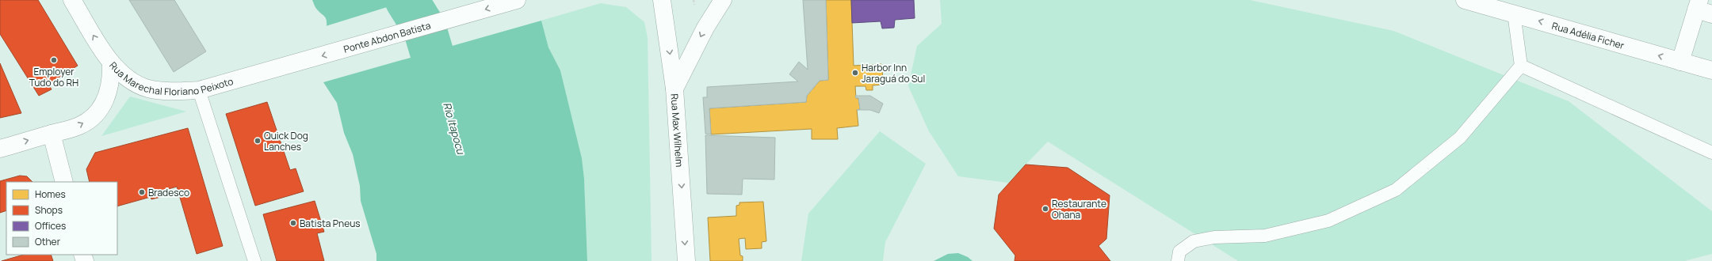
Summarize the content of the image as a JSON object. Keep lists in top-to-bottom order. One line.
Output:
{"streets":{"main road":["Rua Adélia Ficher","Ponte Abdon Batista","Rua Marechal Floriano Peixoto","Rua Max Wilhelm"]},"crossings":[["Ponte Abdon Batista","Rua Marechal Floriano Peixoto"]],"one_way":["Rua Adélia Ficher","Ponte Abdon Batista","Rua Max Wilhelm"],"water":["Rio Itapocu"],"places":["Employer Tudo do RH","Harbor Inn Jaraguá do Sul","Quick Dog Lanches","Bradesco","Restaurante Ohana","Batista Pneus"],"legend":["Homes","Shops","Offices","Other"]}
